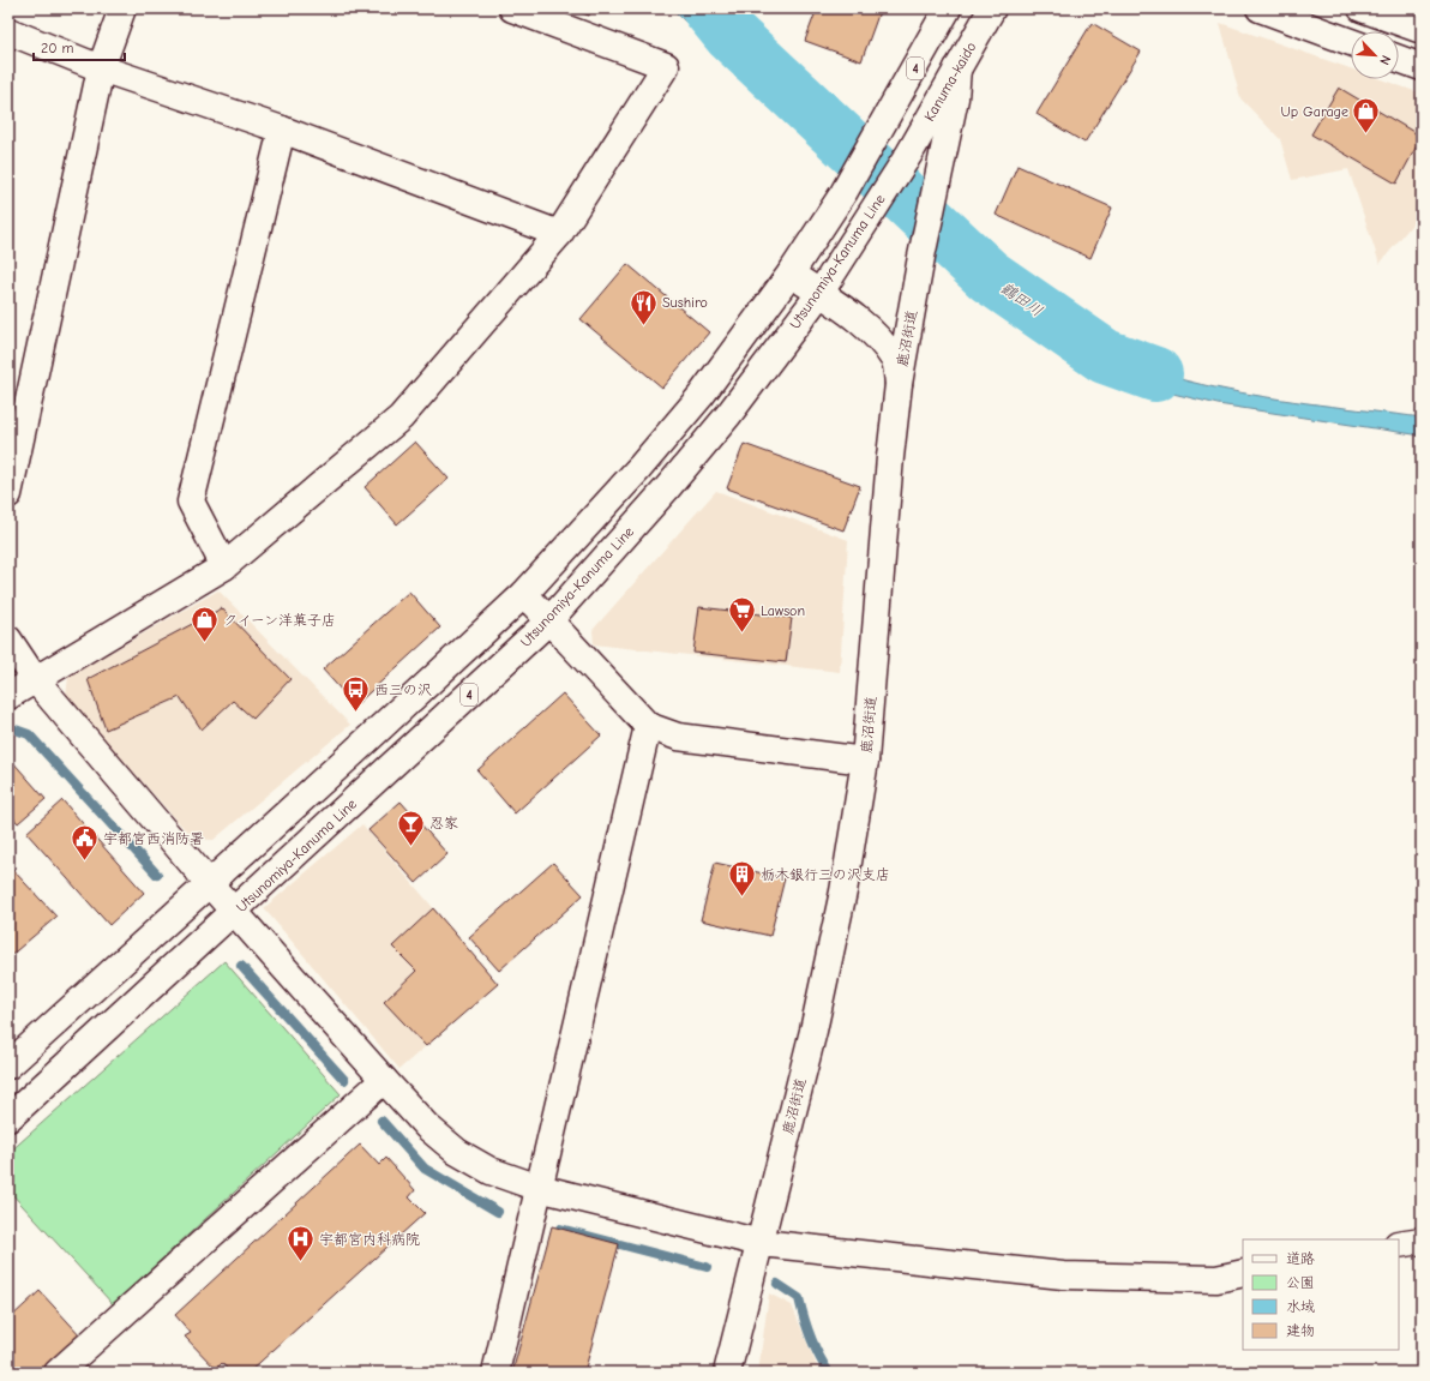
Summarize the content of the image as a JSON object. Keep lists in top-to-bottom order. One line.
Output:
{"streets":{"street":["4","Kanuma-kaido","Utsunomiya-Kanuma Line","鹿沼街道"]},"crossings":[["Kanuma-kaido","Utsunomiya-Kanuma Line"],["Kanuma-kaido","鹿沼街道"]],"water":["鶴田川"],"places":{"shop":["Up Garage","クイーン洋菓子店"],"restaurant":["Sushiro"],"supermarket":["Lawson"],"bus stop":["西三の沢"],"bar":["忍家"],"public building":["宇都宮西消防署"],"building":["栃木銀行三の沢支店"],"hospital":["宇都宮内科病院"]},"legend":["道路","公園","水域","建物"],"scale_bar":"20 m","north":"bottom right"}
